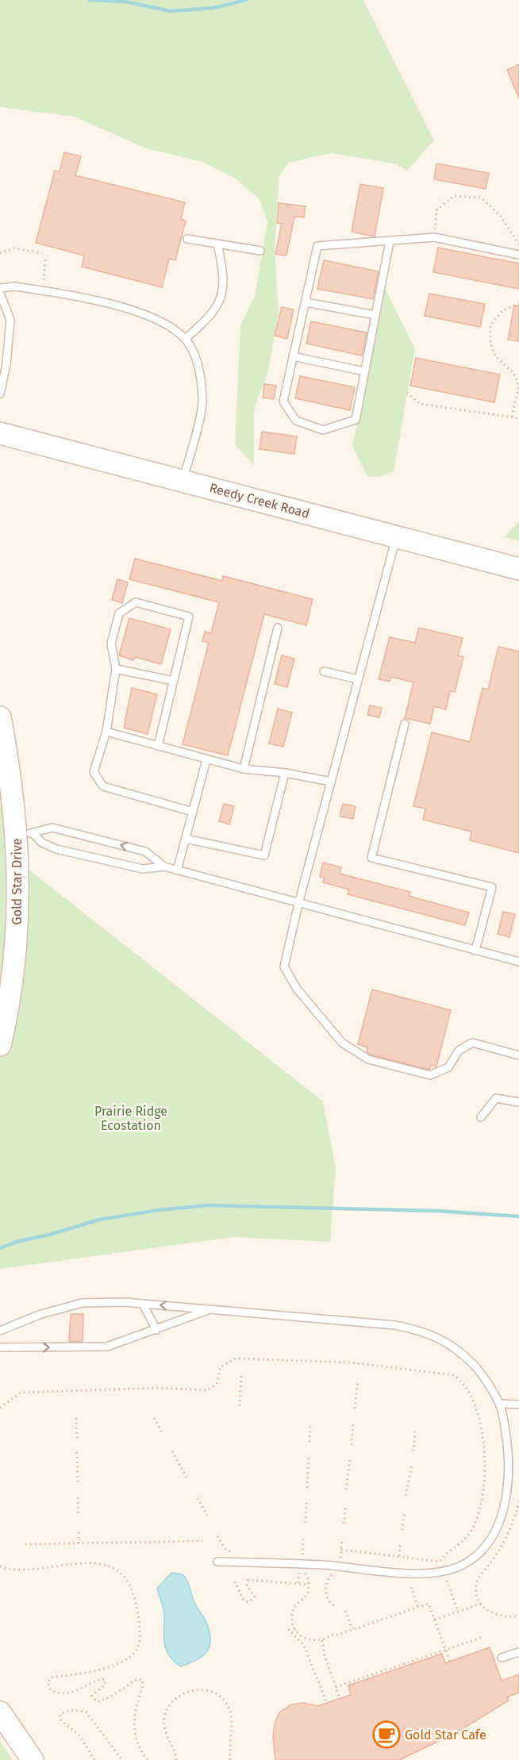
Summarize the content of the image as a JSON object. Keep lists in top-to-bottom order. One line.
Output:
{"streets":{"main road":["Reedy Creek Road","Gold Star Drive"]},"parks":["Prairie Ridge Ecostation"],"places":{"cafe":["Gold Star Cafe"]}}
